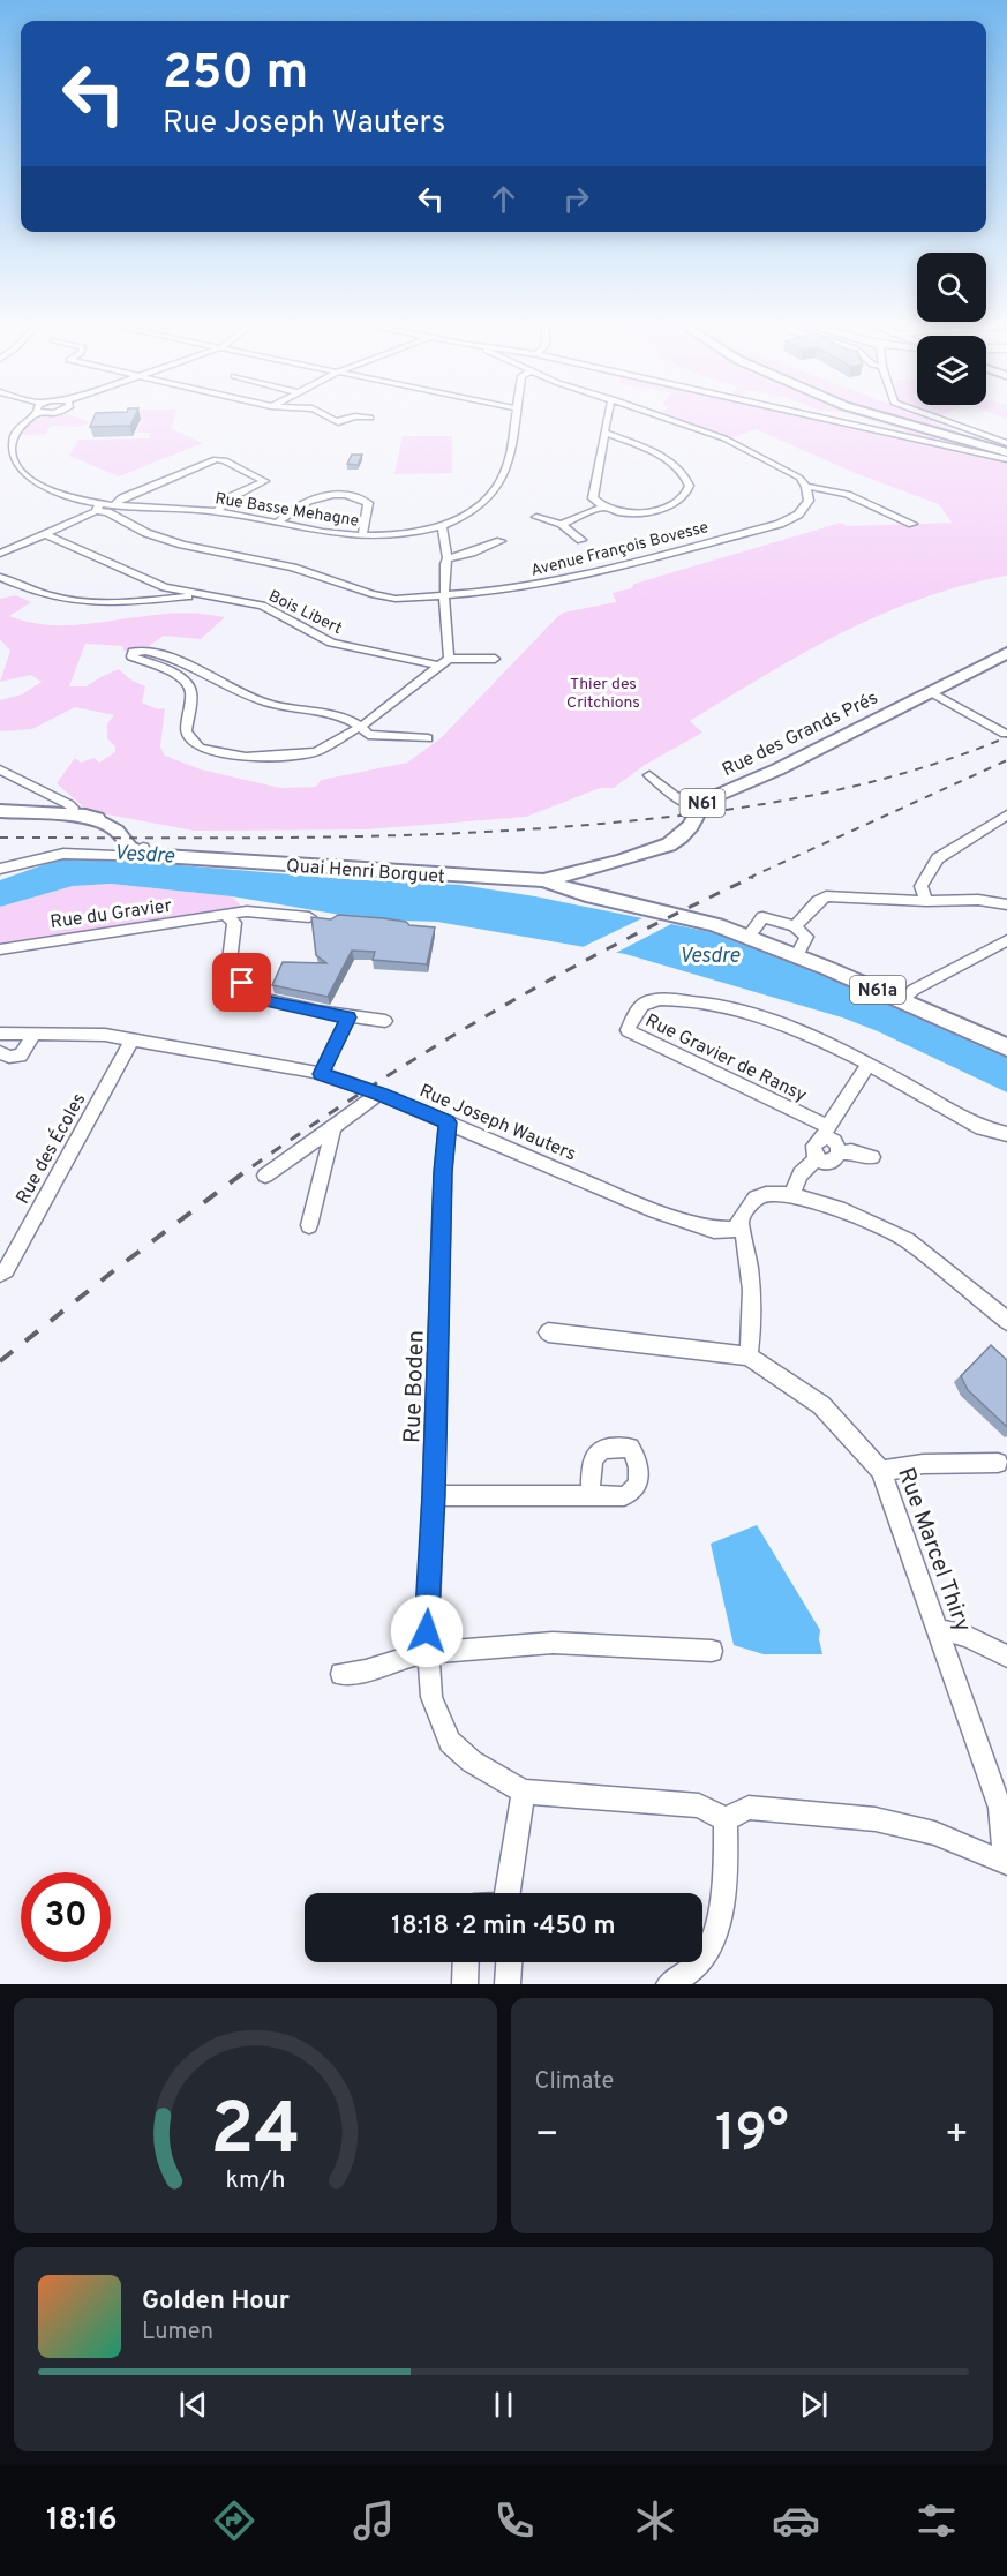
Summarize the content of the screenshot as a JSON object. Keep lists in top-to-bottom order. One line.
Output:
{"streets":{"main road":["Rue des Grands Prés","N61","Quai Henri Borguet","N61a"],"street":["Rue Basse Mehagne","Avenue François Bovesse","Bois Libert","Rue du Gravier","Rue Gravier de Ransy","Rue Joseph Wauters","Rue des Écoles","Rue Boden","Rue Marcel Thiry"]},"crossings":[["Rue Basse Mehagne","Avenue François Bovesse"],["Rue des Grands Prés","Quai Henri Borguet"],["Rue Joseph Wauters","Rue des Écoles"],["Rue Joseph Wauters","Rue Boden"]],"water":["Vesdre"],"parks":["Thier des Critchions"],"page":{"turn":["250 m","Rue Joseph Wauters"],"limit":"30","trip":"18:18 · 2 min · 450 m","tile":"Climate","heat":["−","19°","+"],"song":["Golden Hour","Lumen"],"tabs":"18:16","gauge":["24","km/h"]}}
